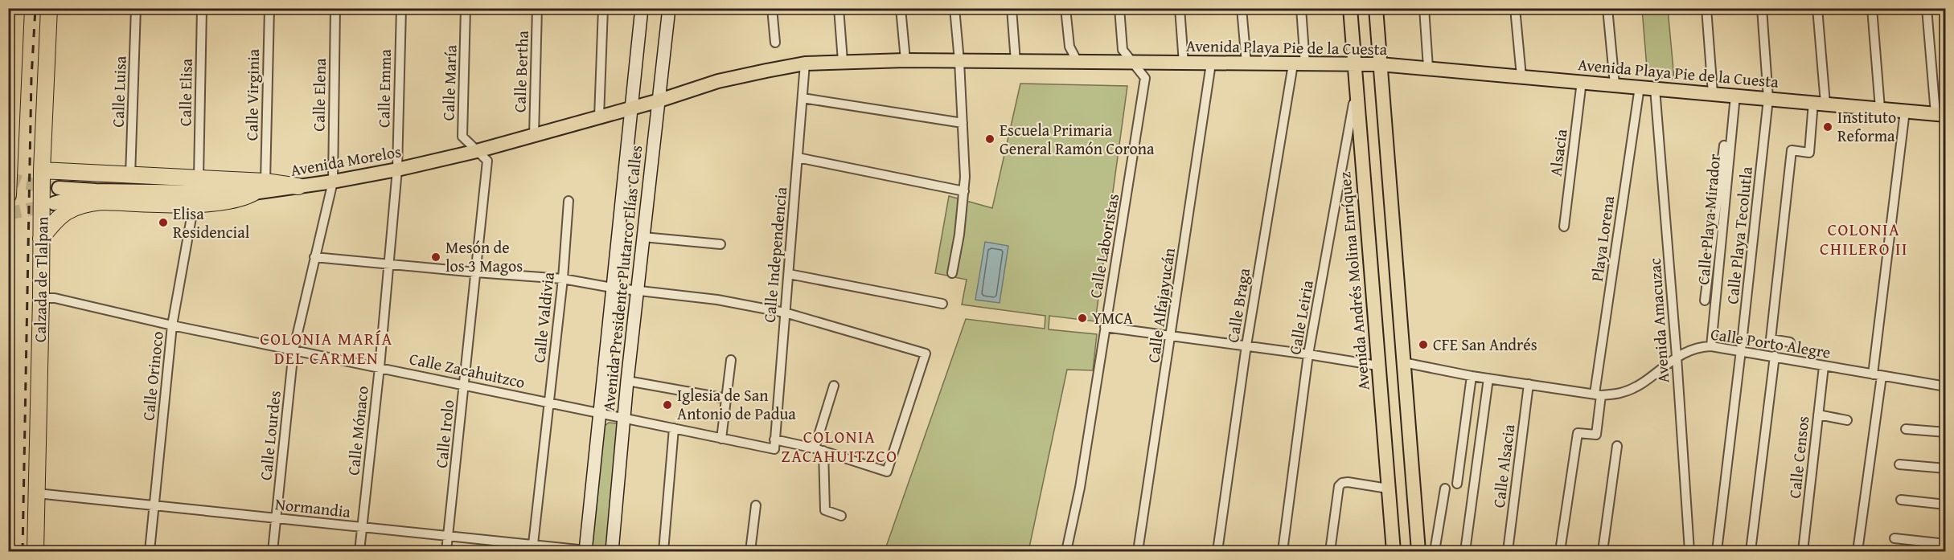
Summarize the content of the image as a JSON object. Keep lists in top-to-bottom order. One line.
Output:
{"streets":{"highway":["Calzada de Tlalpan"],"main road":["Avenida Playa Pie de la Cuesta","Avenida Morelos","Avenida Presidente Plutarco Elías Calles","Avenida Andrés Molina Enríquez"],"street":["Calle Bertha","Calle María","Calle Emma","Calle Luisa","Calle Elisa","Calle Virginia","Calle Elena","Alsacia","Calle Playa Mirador","Calle Playa Tecolutla","Playa Lorena","Calle Laboristas","Calle Independencia","Calle Alfajayucán","Calle Braga","Calle Valdivia","Calle Leiria","Avenida Amacuzac","Calle Porto Alegre","Calle Zacahuitzco","Calle Orinoco","Calle Mónaco","Calle Irolo","Calle Lourdes","Calle Censos","Calle Alsacia","Normandia"]},"crossings":[["Avenida Playa Pie de la Cuesta","Alsacia"],["Avenida Playa Pie de la Cuesta","Avenida Morelos"],["Avenida Playa Pie de la Cuesta","Calle Playa Mirador"],["Avenida Playa Pie de la Cuesta","Calle Playa Tecolutla"],["Avenida Playa Pie de la Cuesta","Playa Lorena"],["Avenida Playa Pie de la Cuesta","Calle Laboristas"],["Avenida Playa Pie de la Cuesta","Calle Independencia"],["Avenida Playa Pie de la Cuesta","Avenida Presidente Plutarco Elías Calles"],["Avenida Playa Pie de la Cuesta","Avenida Andrés Molina Enríquez"],["Avenida Playa Pie de la Cuesta","Calle Alfajayucán"],["Avenida Playa Pie de la Cuesta","Calle Braga"],["Avenida Playa Pie de la Cuesta","Avenida Amacuzac"],["Calle Bertha","Avenida Morelos"],["Calle María","Avenida Morelos"],["Calle María","Calle Irolo"],["Calle Emma","Avenida Morelos"],["Calle Emma","Calle Mónaco"],["Calle Elena","Avenida Morelos"],["Calle Elena","Calle Lourdes"],["Avenida Morelos","Avenida Presidente Plutarco Elías Calles"],["Avenida Morelos","Calle Mónaco"],["Avenida Morelos","Calle Irolo"],["Avenida Morelos","Calle Lourdes"],["Calle Playa Mirador","Calle Porto Alegre"],["Calle Playa Tecolutla","Calle Porto Alegre"],["Playa Lorena","Calle Porto Alegre"],["Calle Independencia","Calle Zacahuitzco"],["Avenida Presidente Plutarco Elías Calles","Calle Zacahuitzco"],["Avenida Presidente Plutarco Elías Calles","Normandia"],["Calzada de Tlalpan","Calle Zacahuitzco"],["Calzada de Tlalpan","Normandia"],["Avenida Andrés Molina Enríquez","Calle Leiria"],["Calle Valdivia","Calle Zacahuitzco"],["Calle Valdivia","Normandia"],["Avenida Amacuzac","Calle Porto Alegre"],["Calle Porto Alegre","Calle Censos"],["Calle Porto Alegre","Calle Alsacia"],["Calle Zacahuitzco","Calle Orinoco"],["Calle Zacahuitzco","Calle Mónaco"],["Calle Zacahuitzco","Calle Irolo"],["Calle Zacahuitzco","Calle Lourdes"],["Calle Orinoco","Normandia"],["Calle Mónaco","Normandia"],["Calle Irolo","Normandia"],["Calle Lourdes","Normandia"]],"districts":["COLONIA CHILERO II","COLONIA MARÍA DEL CARMEN","COLONIA ZACAHUITZCO"],"places":["Instituto Reforma","Escuela Primaria General Ramón Corona","Elisa Residencial","Mesón de los 3 Magos","YMCA","CFE San Andrés","Iglesia de San Antonio de Padua"]}
